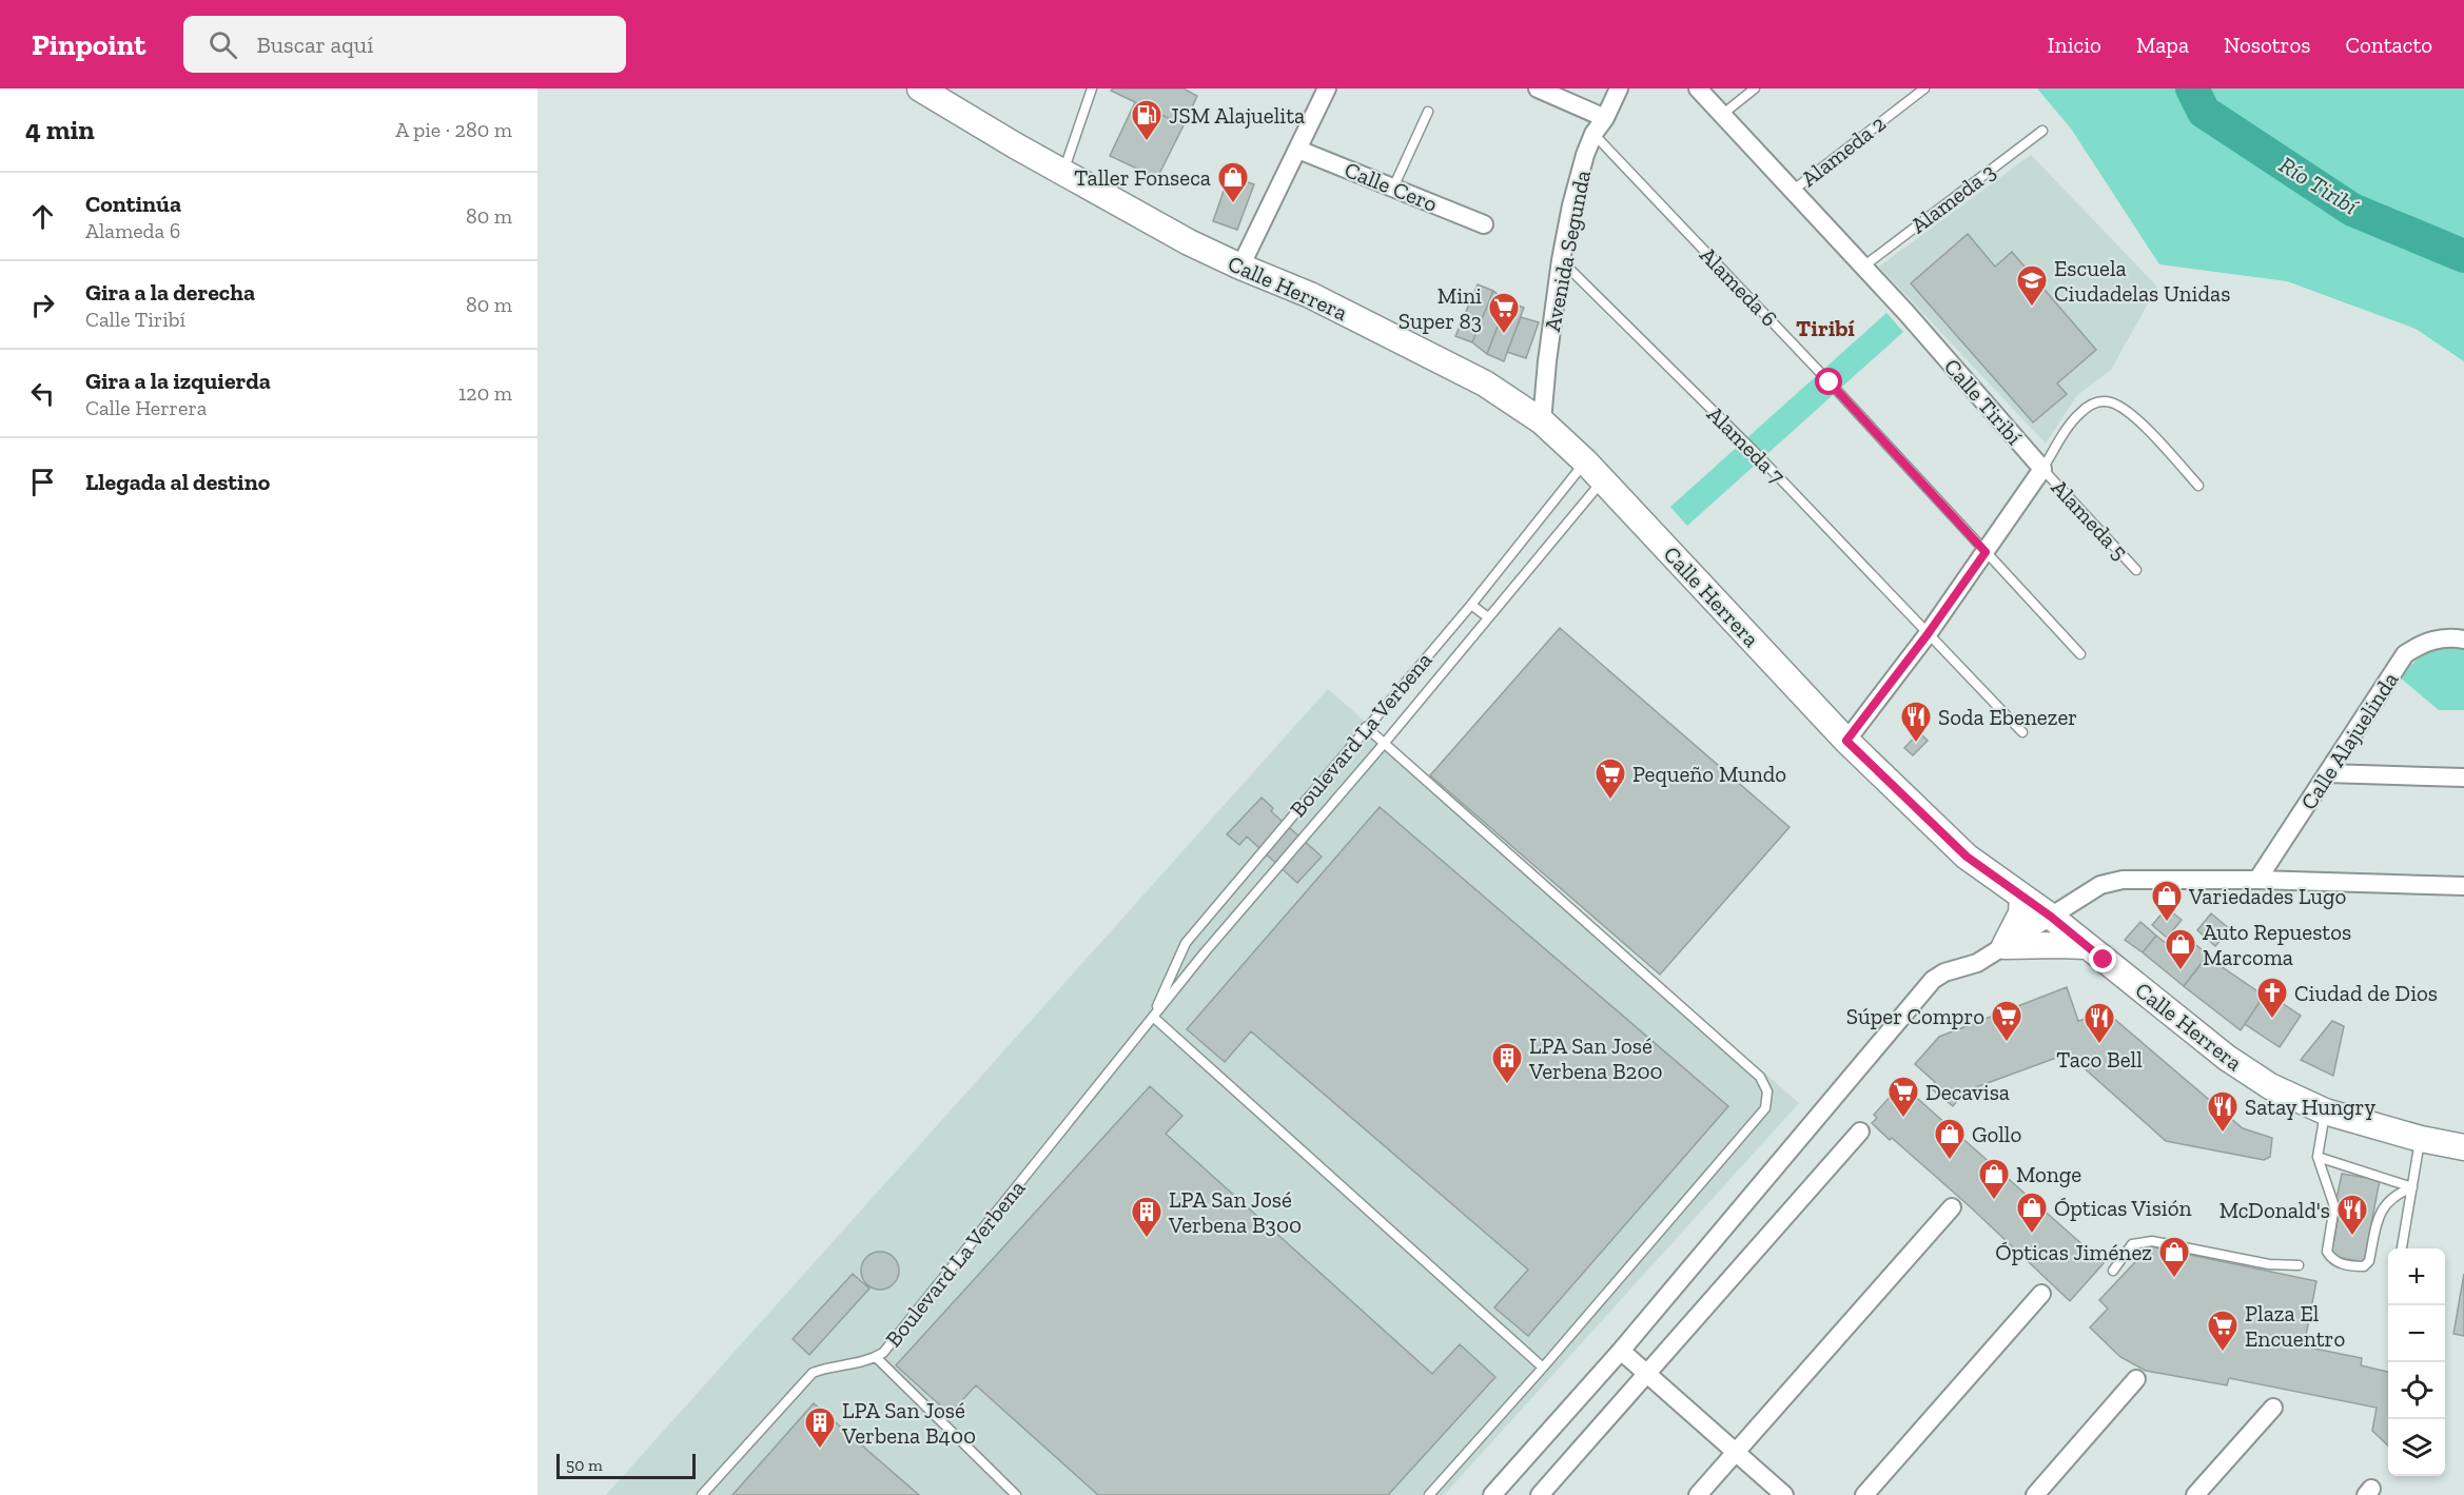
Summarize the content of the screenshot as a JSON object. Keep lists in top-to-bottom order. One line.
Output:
{"streets":{"street":["Calle Cero","Avenida Segunda","Calle Herrera","Calle Tiribí","Calle Alajuelinda"],"lane":["Alameda 2","Alameda 3","Alameda 6","Alameda 7","Alameda 5","Boulevard La Verbena"]},"crossings":[["Alameda 2","Calle Tiribí"],["Alameda 3","Calle Tiribí"],["Avenida Segunda","Alameda 6"],["Avenida Segunda","Calle Herrera"],["Avenida Segunda","Alameda 7"],["Calle Herrera","Boulevard La Verbena"],["Calle Tiribí","Alameda 5"]],"districts":["Tiribí"],"water":["Río Tiribí"],"places":{"fuel station":["JSM Alajuelita"],"shop":["Taller Fonseca","Variedades Lugo","Auto Repuestos Marcoma","Gollo","Monge","Ópticas Visión","Ópticas Jiménez"],"school or university":["Escuela Ciudadelas Unidas"],"supermarket":["Mini Super 83","Pequeño Mundo","Súper Compro","Decavisa","Plaza El Encuentro"],"restaurant":["Soda Ebenezer","Taco Bell","Satay Hungry","McDonald's"],"church":["Ciudad de Dios"],"building":["LPA San José Verbena B200","LPA San José Verbena B300","LPA San José Verbena B400"]},"scale_bar":"50 m","page":{"header":"Pinpoint","search":"Buscar aquí","nav":["Inicio","Mapa","Nosotros","Contacto"],"heading":["4 min","A pie · 280 m"],"list":[["Continúa","Alameda 6","80 m"],["Gira a la derecha","Calle Tiribí","80 m"],["Gira a la izquierda","Calle Herrera","120 m"],"Llegada al destino"],"map_buttons":["+","−"],"scale":"50 m"}}
